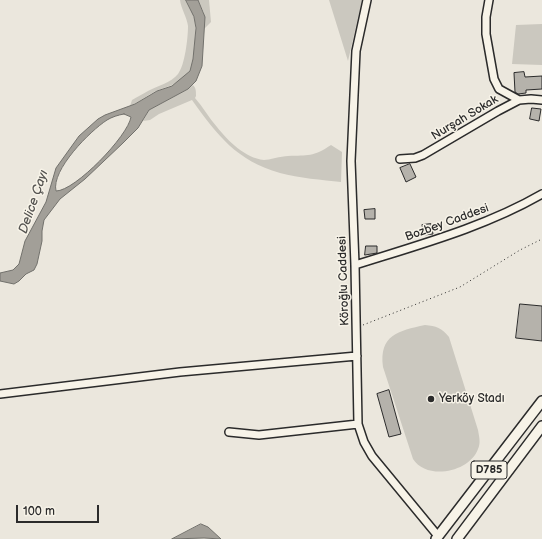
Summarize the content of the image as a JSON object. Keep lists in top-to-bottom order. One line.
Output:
{"streets":{"main road":["D785"],"street":["Nurşah Sokak","Bozbey Caddesi","Köroğlu Caddesi"]},"crossings":[["Bozbey Caddesi","Köroğlu Caddesi"],["Köroğlu Caddesi","D785"]],"water":["Delice Çayı"],"places":["Yerköy Stadı"],"scale_bar":"100 m"}
